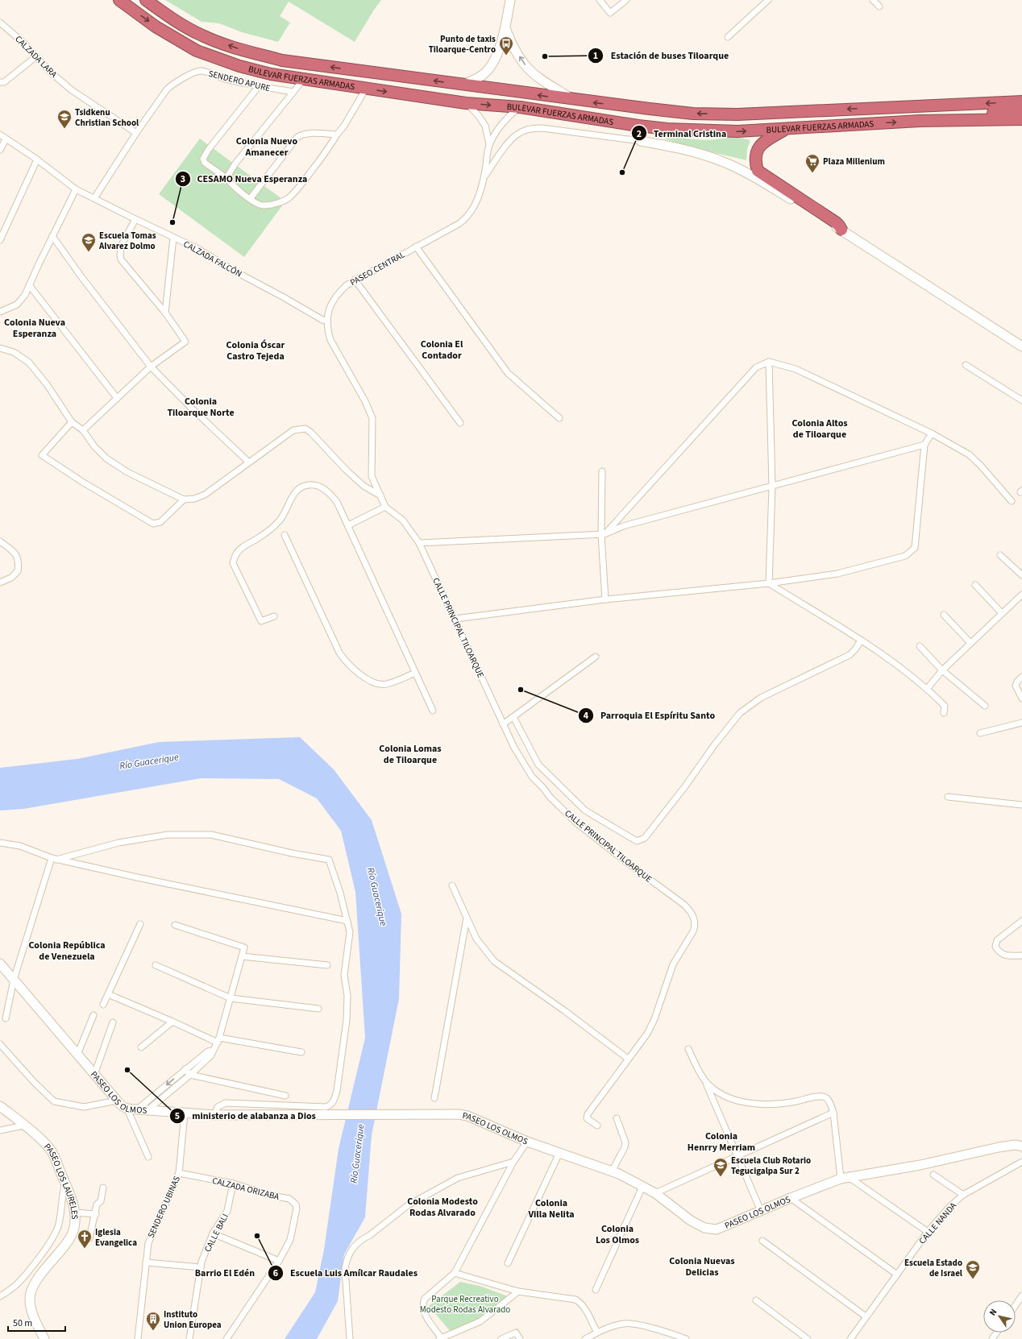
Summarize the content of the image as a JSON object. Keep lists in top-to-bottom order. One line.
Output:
{"streets":{"highway":["BULEVAR FUERZAS ARMADAS"],"street":["CALZADA LARA","SENDERO APURE","CALZADA FALCÓN","PASEO CENTRAL","CALLE PRINCIPAL TILOARQUE","PASEO LOS OLMOS","PASEO LOS LAURELES","CALZADA ORIZABA","SENDERO UBINAS","CALLE NANDA","CALLE BALI"]},"crossings":[["CALZADA LARA","SENDERO APURE"],["BULEVAR FUERZAS ARMADAS","PASEO CENTRAL"],["SENDERO APURE","CALZADA FALCÓN"],["CALZADA FALCÓN","PASEO CENTRAL"],["PASEO CENTRAL","CALLE PRINCIPAL TILOARQUE"],["PASEO LOS OLMOS","SENDERO UBINAS"],["CALZADA ORIZABA","SENDERO UBINAS"],["CALZADA ORIZABA","CALLE BALI"]],"districts":["Colonia Nuevo Amanecer","Colonia Nueva Esperanza","Colonia El Contador","Colonia Óscar Castro Tejeda","Colonia Tiloarque Norte","Colonia Altos de Tiloarque","Colonia Lomas de Tiloarque","Colonia República de Venezuela","Colonia Henrry Merriam","Colonia Modesto Rodas Alvarado","Colonia Villa Nelita","Colonia Los Olmos","Colonia Nuevas Delicias","Barrio El Edén"],"water":["Río Guacerique"],"parks":["Parque Recreativo Modesto Rodas Alvarado"],"places":{"bus stop":["Punto de taxis Tiloarque-Centro"],"other":["Estación de buses Tiloarque","Terminal Cristina","CESAMO Nueva Esperanza","Parroquia El Espíritu Santo","ministerio de alabanza a Dios","Escuela Luis Amílcar Raudales"],"school or university":["Tsidkenu Christian School","Escuela Tomas Alvarez Dolmo","Escuela Club Rotario Tegucigalpa Sur 2","Escuela Estado de Israel"],"supermarket":["Plaza Millenium"],"church":["Iglesia Evangelica"],"building":["Instituto Union Europea"]},"scale_bar":"50 m","north":"top left"}
